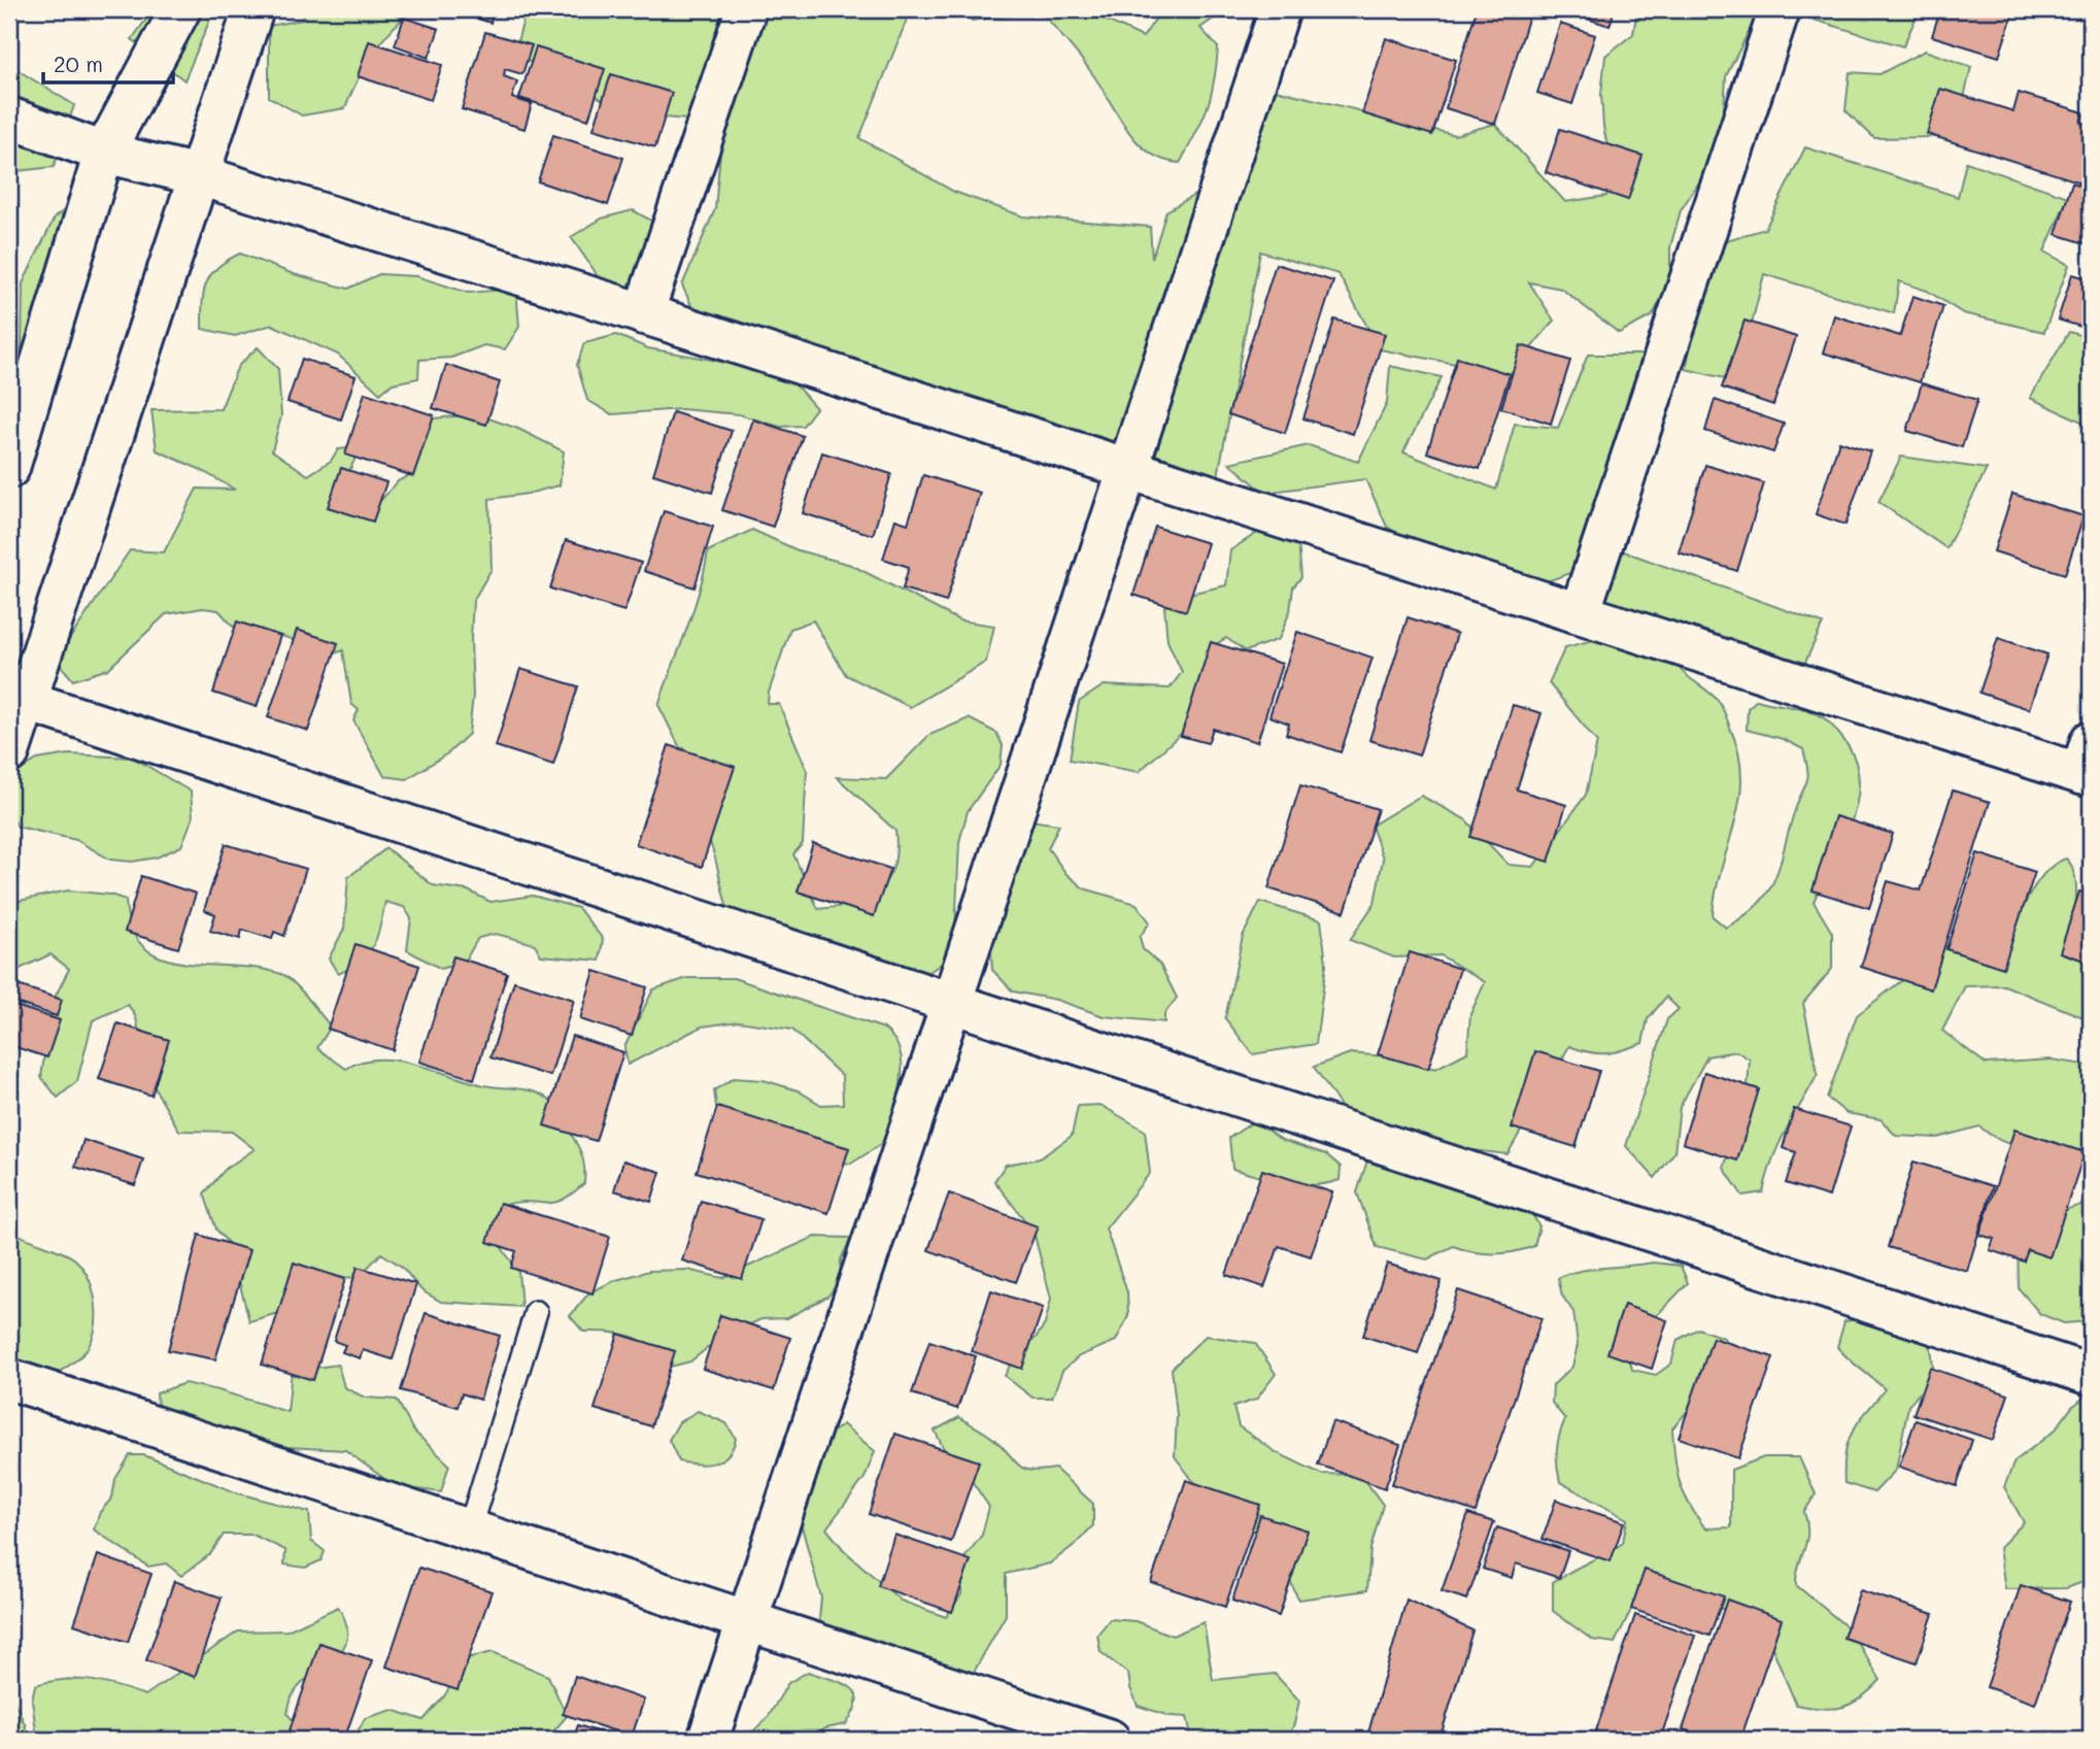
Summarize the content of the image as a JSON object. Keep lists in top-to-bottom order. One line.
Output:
{"scale_bar":"20 m"}
